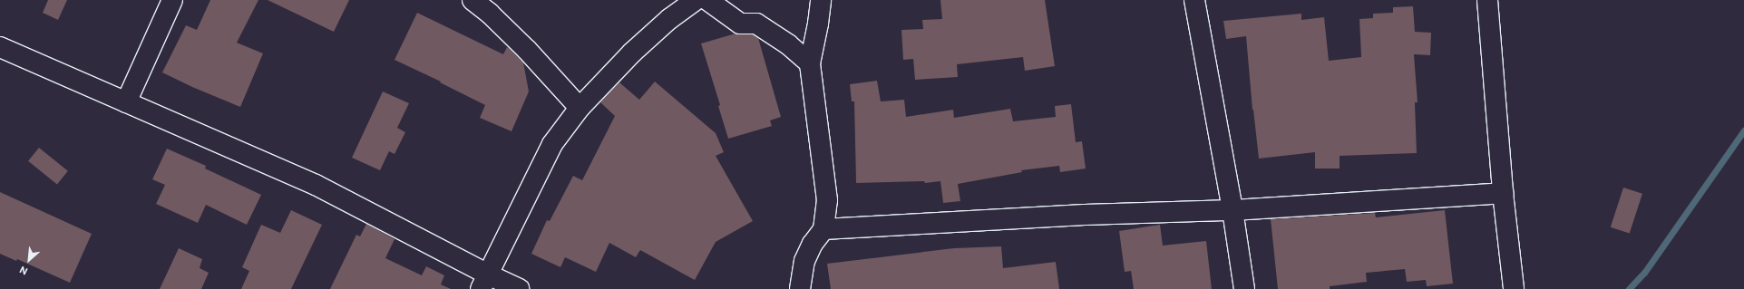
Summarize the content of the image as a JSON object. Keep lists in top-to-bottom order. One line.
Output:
{"north":"bottom left"}
